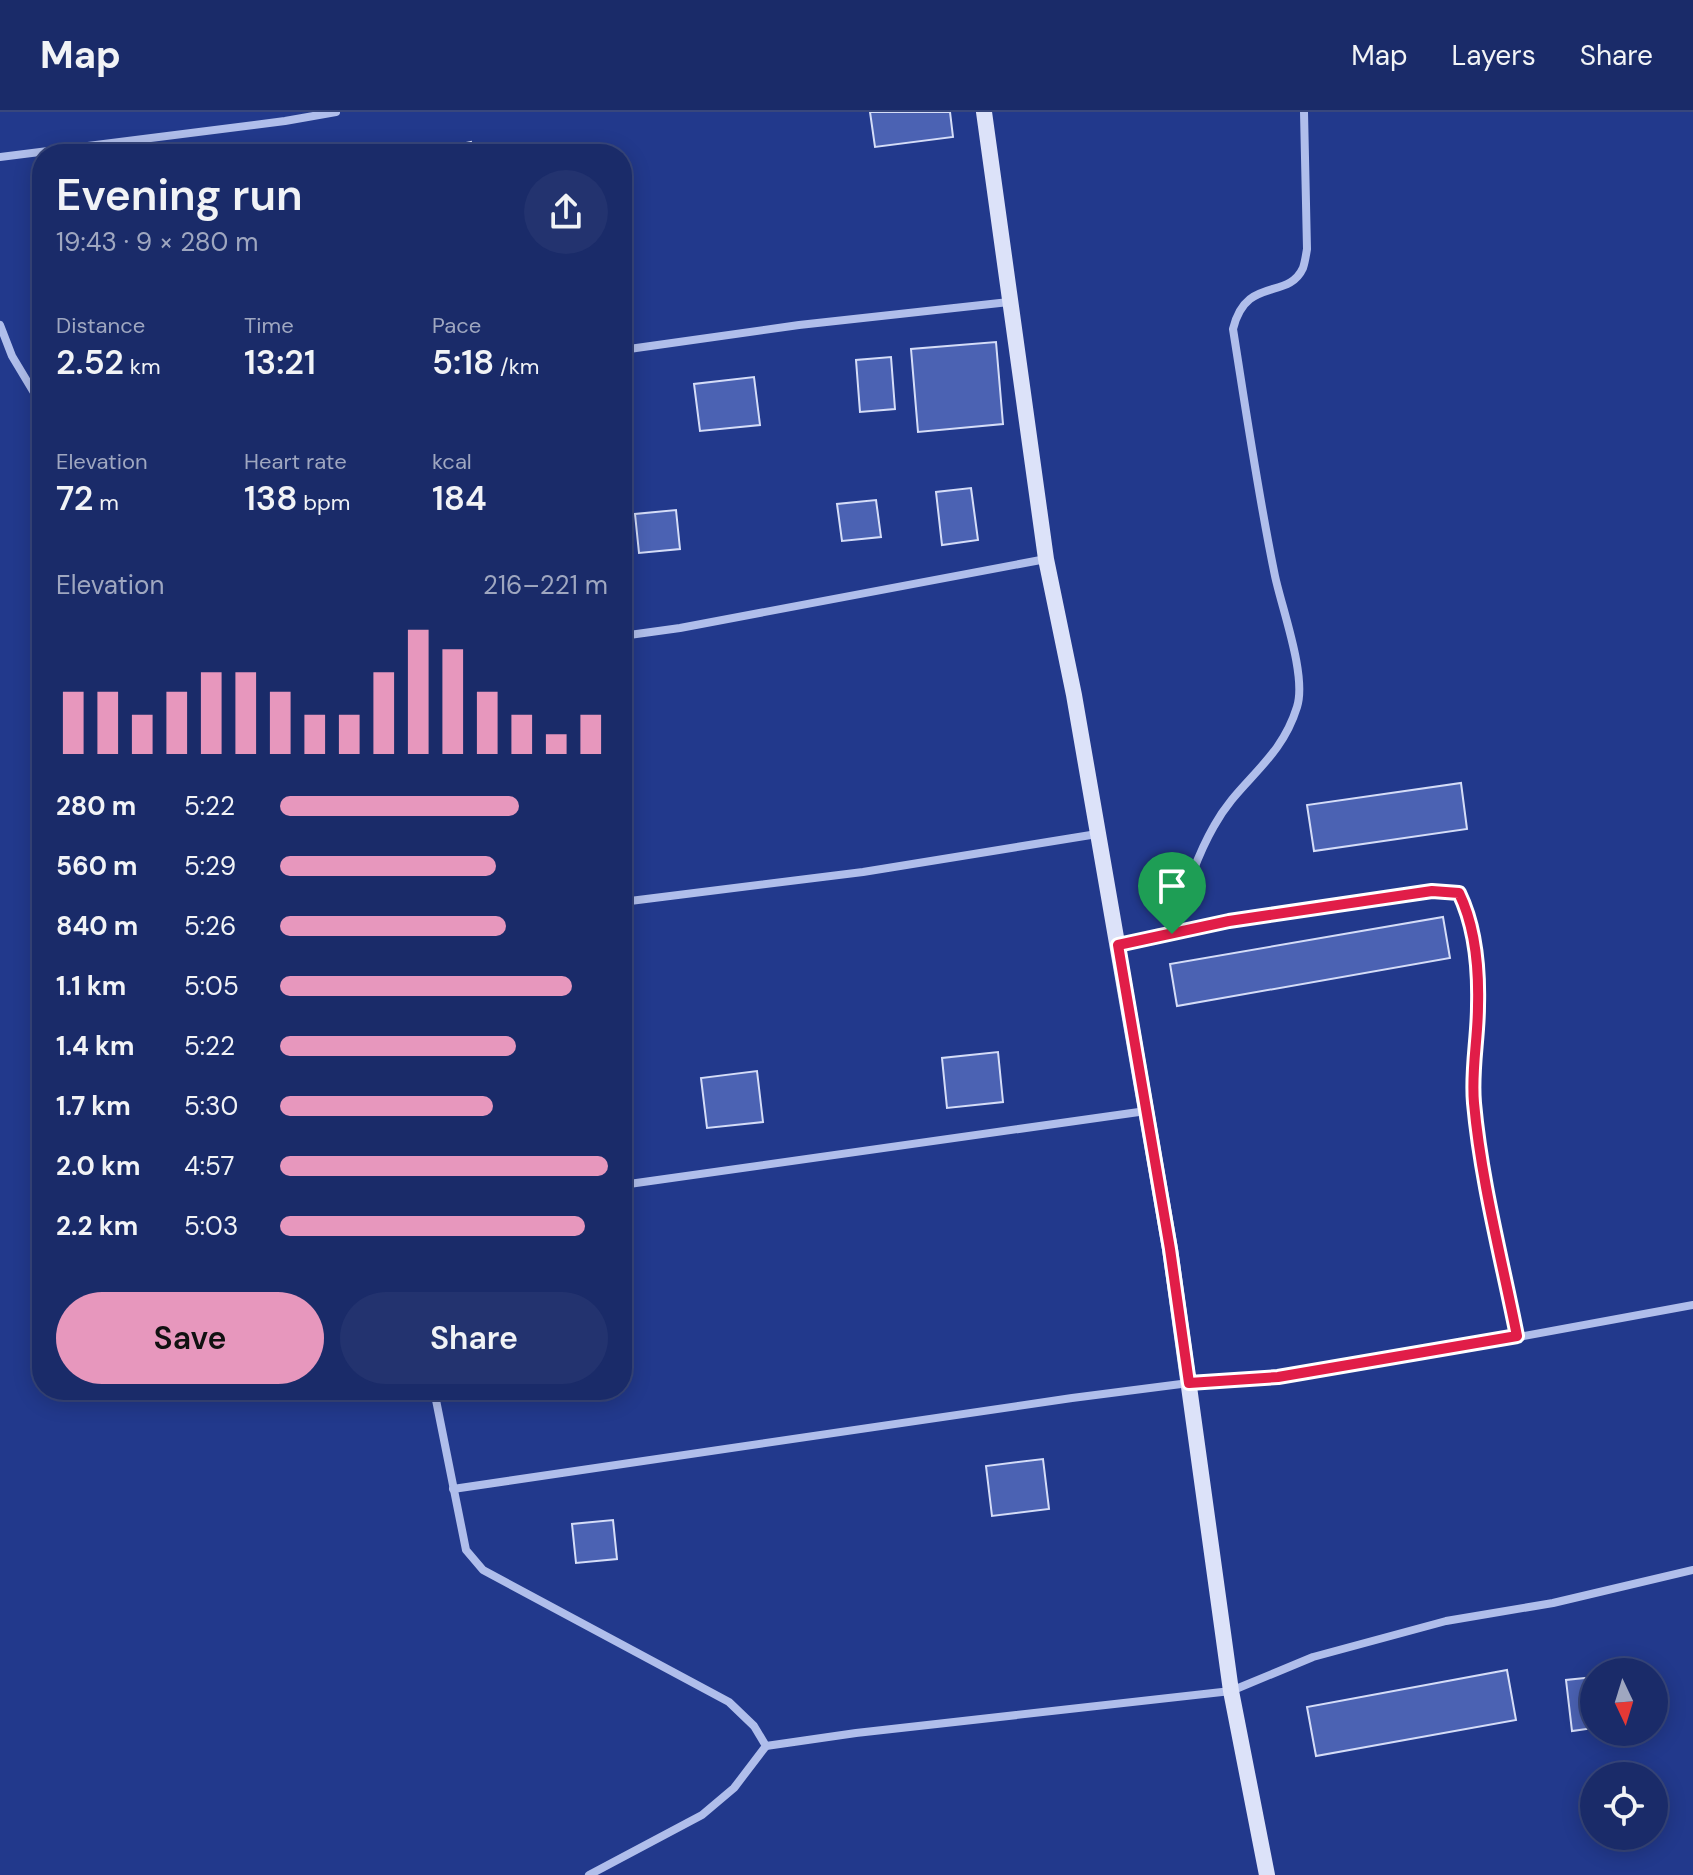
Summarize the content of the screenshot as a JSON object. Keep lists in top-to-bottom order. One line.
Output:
{"north":"bottom","page":{"header":"Map","nav":["Map","Layers","Share"],"heading":["Evening run","19:43 · 9 × 280 m"],"stats":[["Distance","2.52 km"],["Time","13:21"],["Pace","5:18 /km"],["Elevation","72 m"],["Heart rate","138 bpm"],["kcal","184"]],"chart":["Elevation","216–221 m"],"list":[{"name":"280 m","note":"5:22"},{"name":"560 m","note":"5:29"},{"name":"840 m","note":"5:26"},{"name":"1.1 km","note":"5:05"},{"name":"1.4 km","note":"5:22"},{"name":"1.7 km","note":"5:30"},{"name":"2.0 km","note":"4:57"},{"name":"2.2 km","note":"5:03"}],"buttons":["Save","Share"]}}
